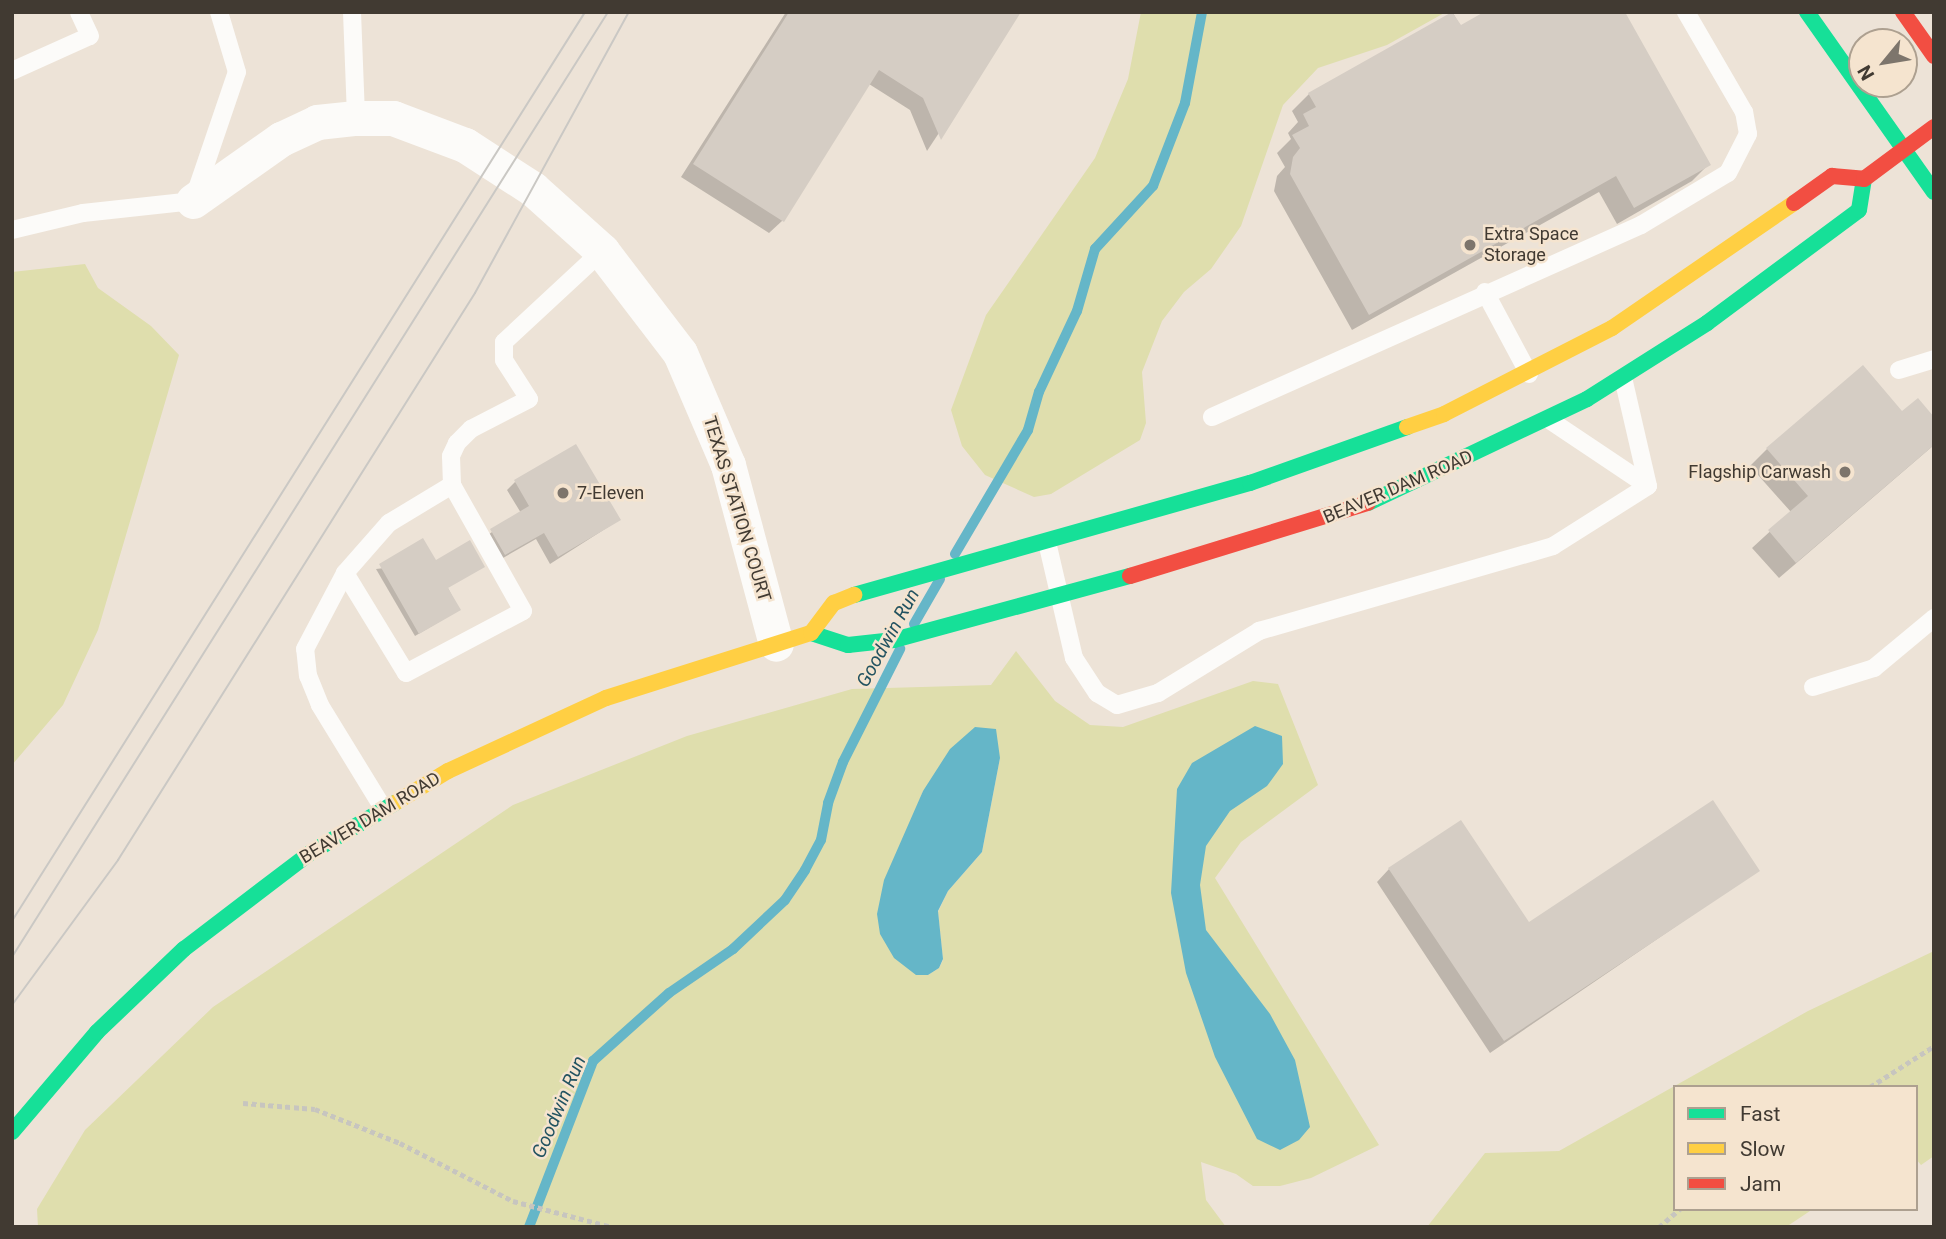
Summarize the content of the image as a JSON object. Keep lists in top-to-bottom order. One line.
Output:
{"streets":{"main road":["BEAVER DAM ROAD"],"street":["TEXAS STATION COURT"]},"crossings":[["BEAVER DAM ROAD","TEXAS STATION COURT"]],"water":["Goodwin Run"],"places":["Extra Space Storage","Flagship Carwash","7-Eleven"],"legend":["Fast","Slow","Jam"],"north":"bottom left"}
